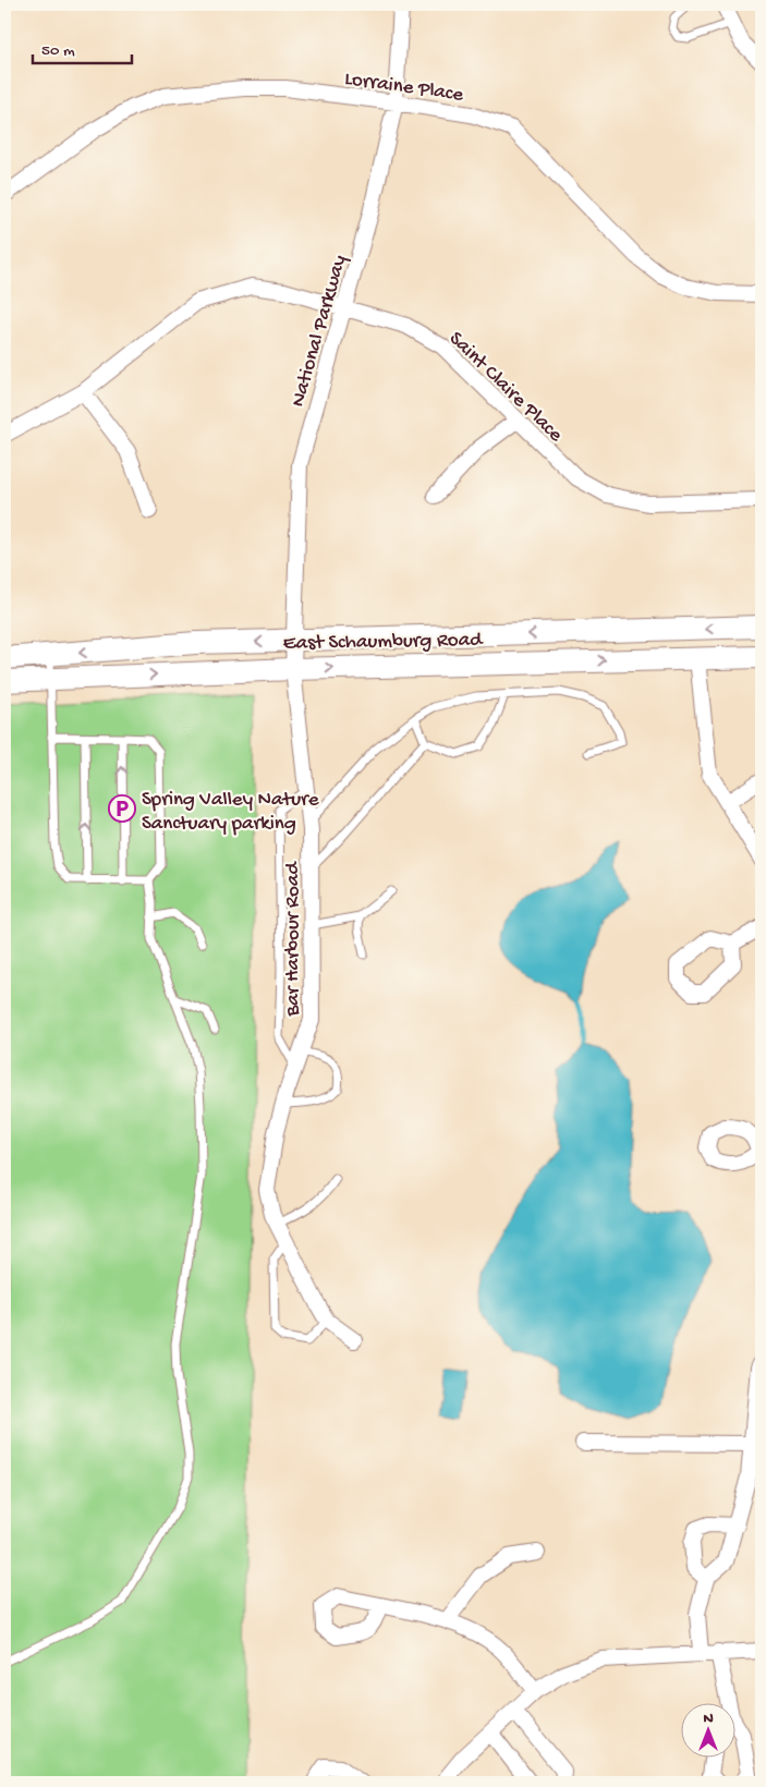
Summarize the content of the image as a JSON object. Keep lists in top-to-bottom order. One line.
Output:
{"streets":{"main road":["East Schaumburg Road"],"street":["Lorraine Place","National Parkway","Saint Claire Place","Bar Harbour Road"]},"crossings":[["Lorraine Place","National Parkway"],["National Parkway","Saint Claire Place"],["National Parkway","East Schaumburg Road"],["National Parkway","Bar Harbour Road"],["East Schaumburg Road","Bar Harbour Road"]],"places":{"parking":["Spring Valley Nature Sanctuary parking"]},"scale_bar":"50 m","north":"top"}
